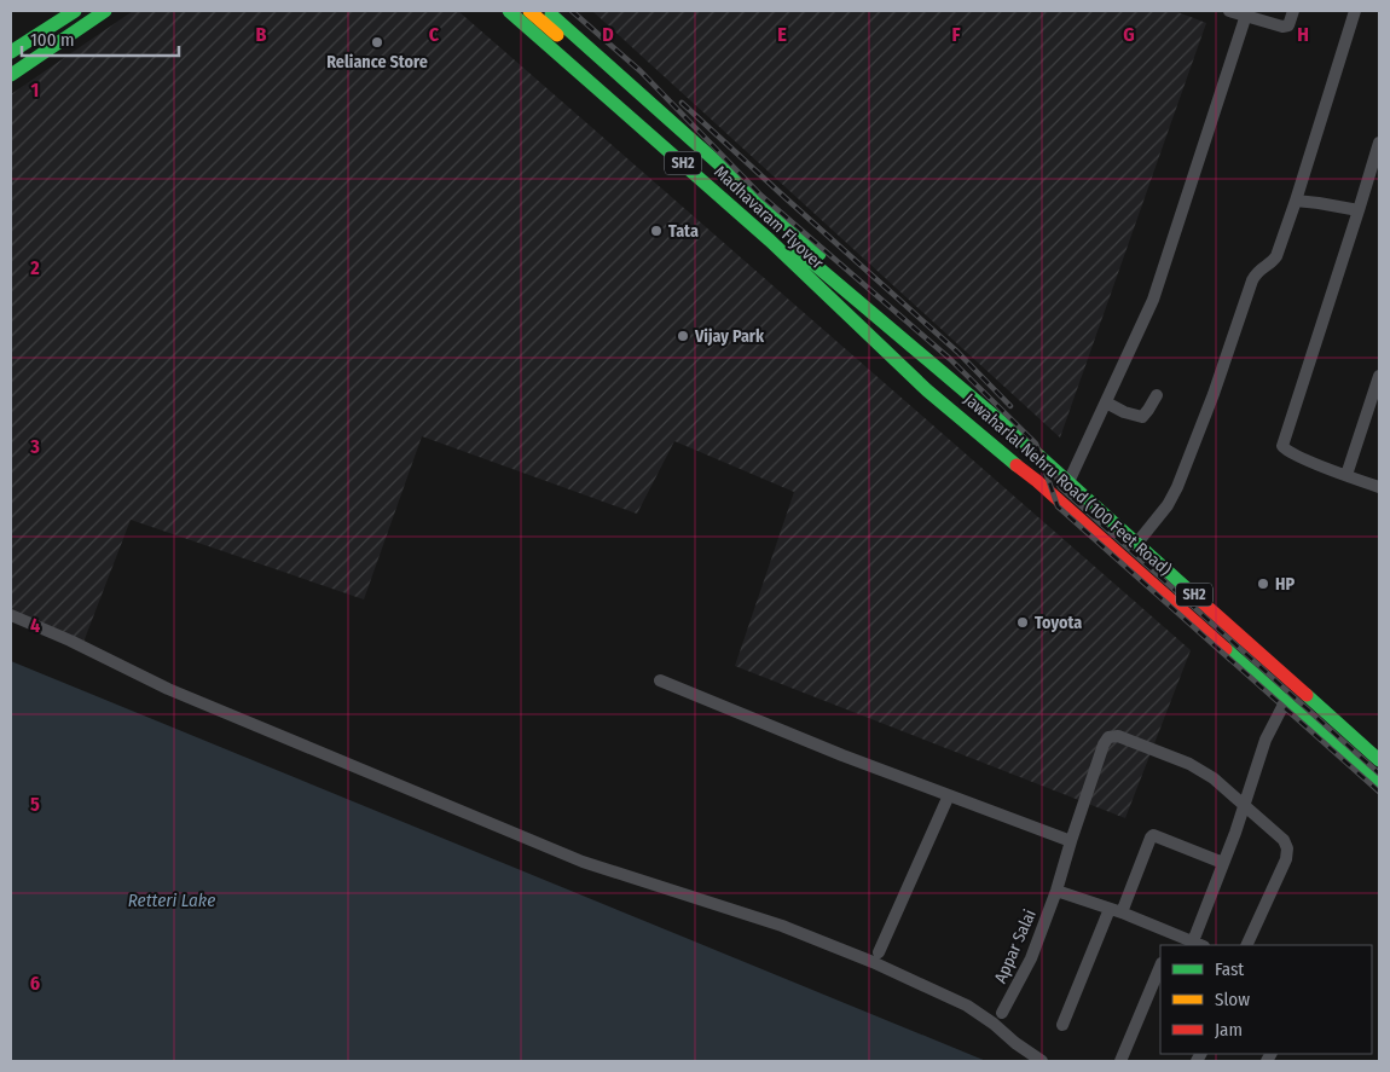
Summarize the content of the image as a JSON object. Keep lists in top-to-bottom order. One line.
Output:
{"streets":{"main road":["SH2","Madhavaram Flyover","Jawaharlal Nehru Road (100 Feet Road)"],"street":["Appar Salai"]},"crossings":[["Madhavaram Flyover","Jawaharlal Nehru Road (100 Feet Road)"]],"water":["Retteri Lake"],"places":["Reliance Store","Tata","Vijay Park","HP","Toyota"],"legend":["Fast","Slow","Jam"],"scale_bar":"100 m","grid":{"columns":["B","C","D","E","F","G","H"],"rows":["1","2","3","4","5","6"]}}
